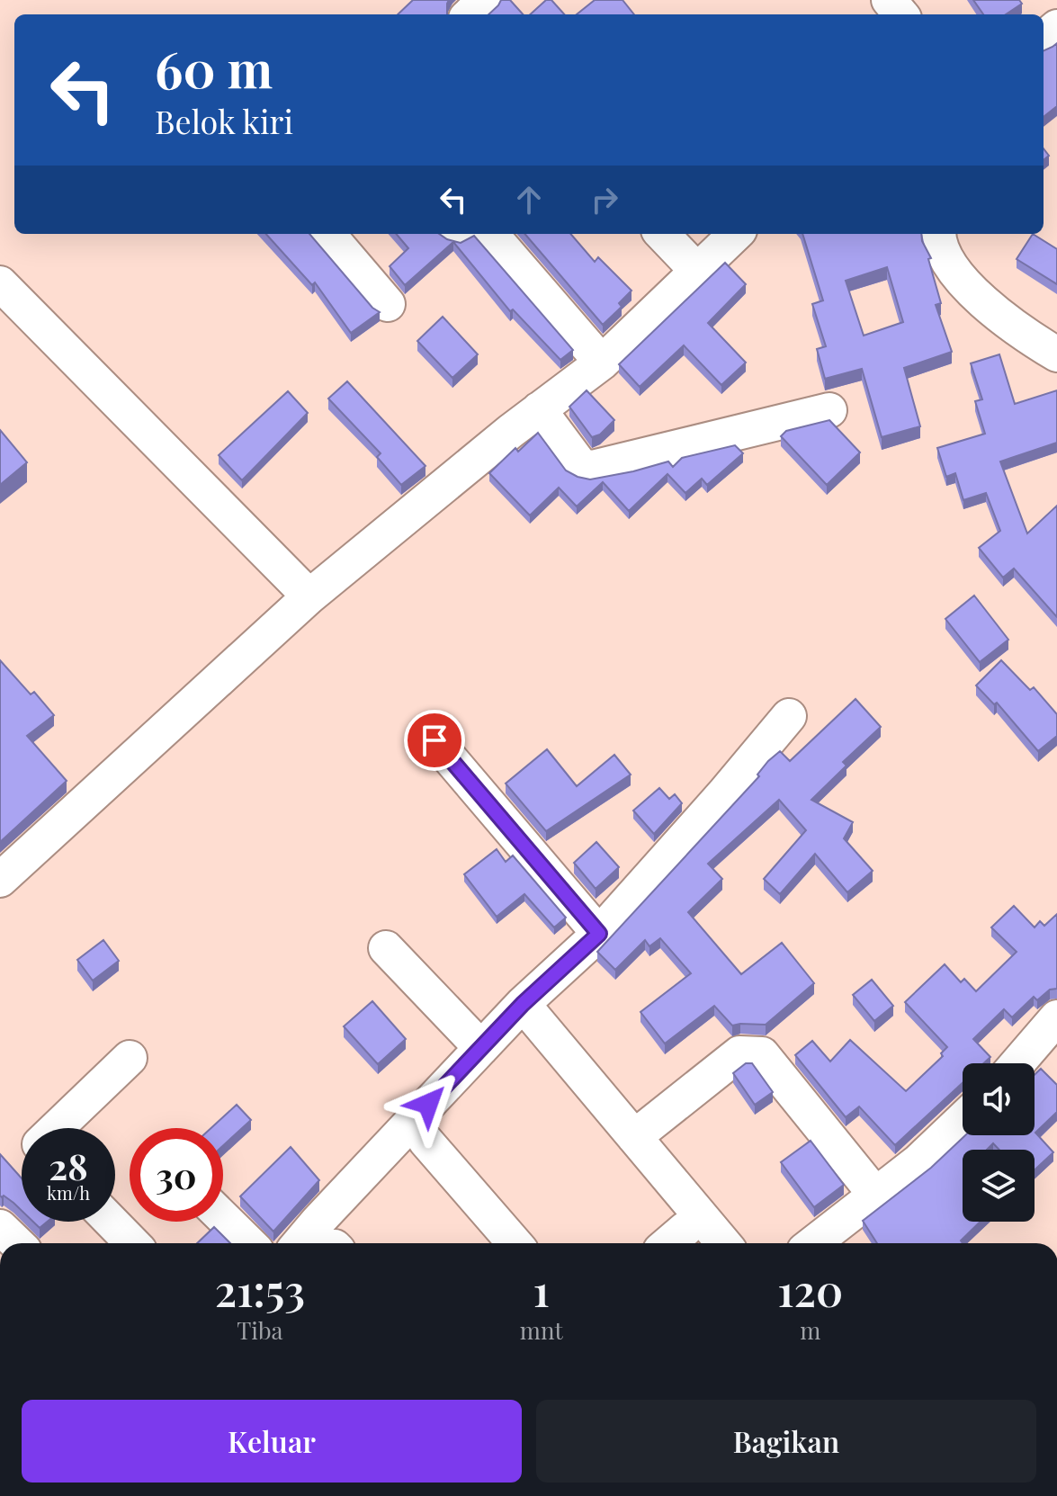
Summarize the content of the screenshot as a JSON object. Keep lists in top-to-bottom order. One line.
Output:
{"page":{"turn":["60 m","Belok kiri"],"speed":"28 km/h","limit":"30","eta":["21:53","Tiba","1","mnt","120","m"],"buttons":["Keluar","Bagikan"]}}
